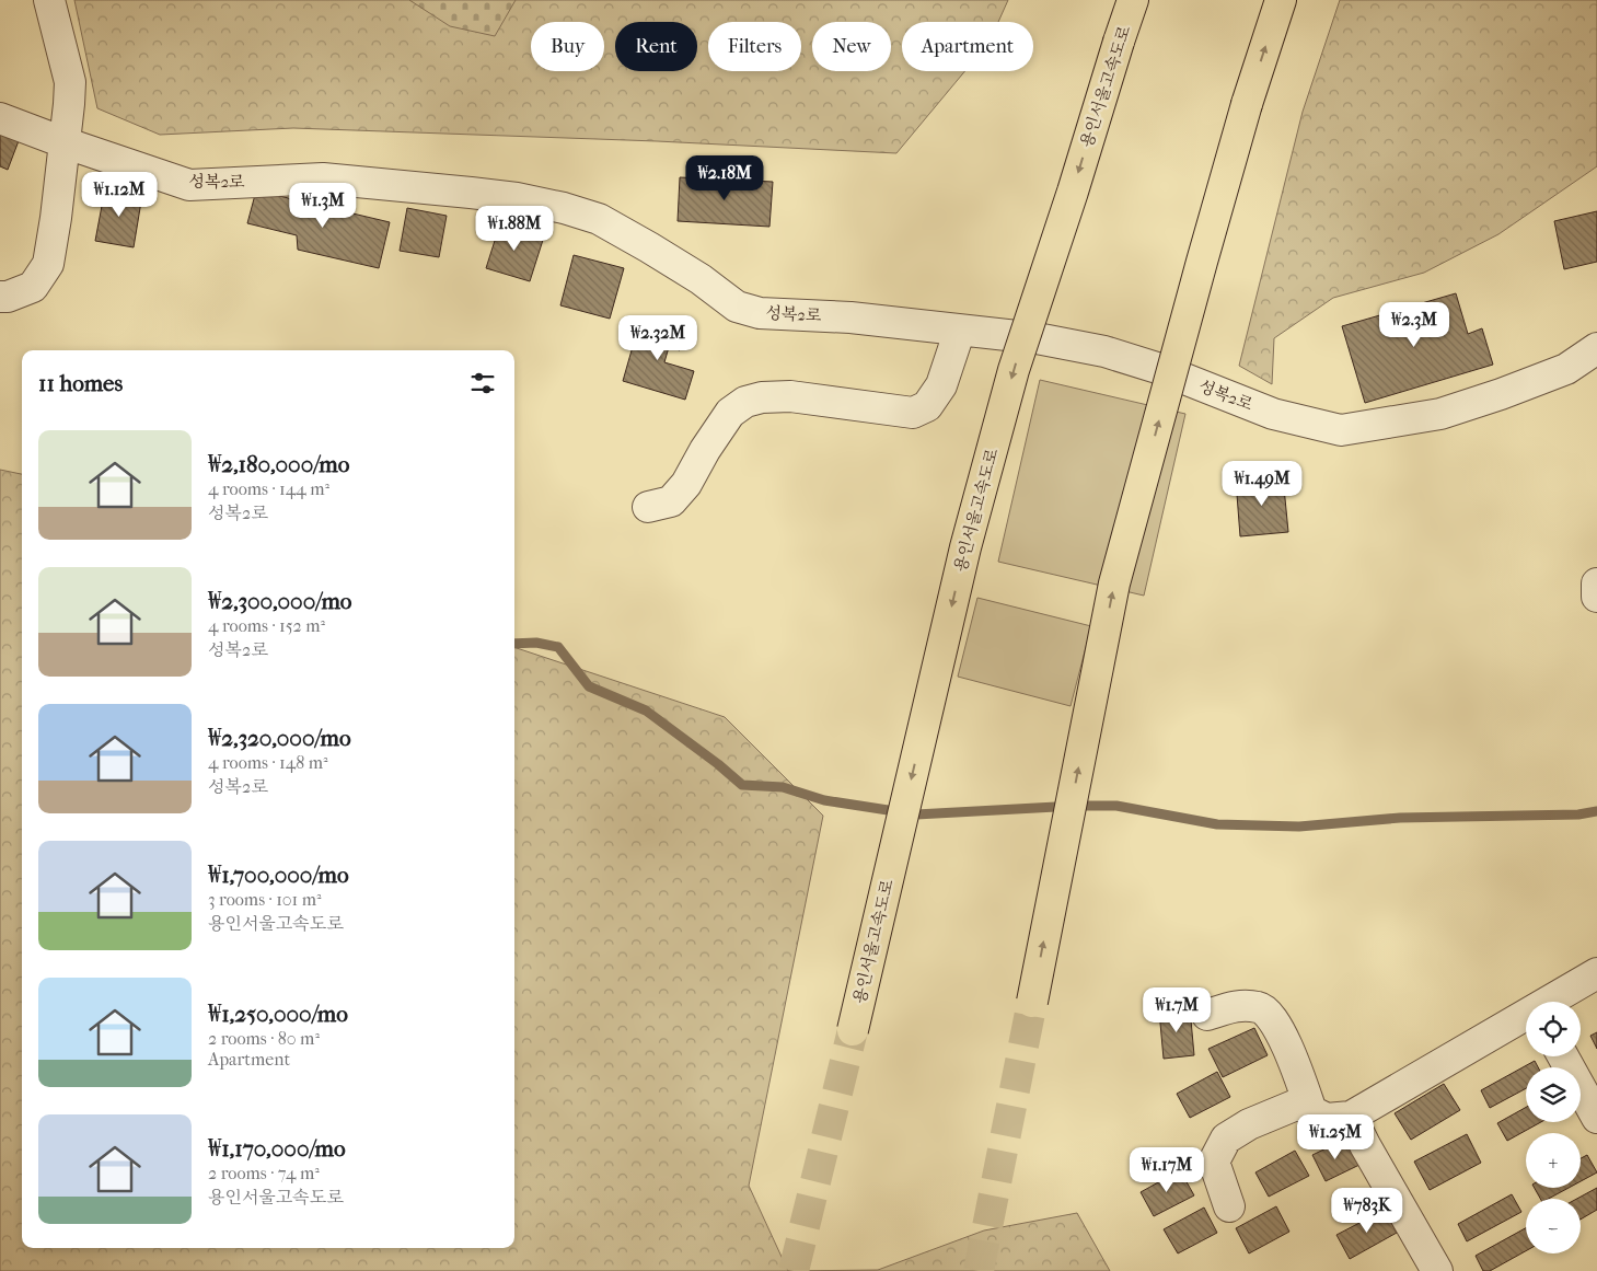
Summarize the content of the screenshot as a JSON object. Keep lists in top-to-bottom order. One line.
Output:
{"streets":{"highway":["용인서울고속도로"],"street":["성복2로"]},"page":{"chip":["Buy","Rent","Filters","New","Apartment"],"price":["₩2.18M","₩1.12M","₩1.3M","₩1.88M","₩2.3M","₩2.32M","₩1.49M","₩1.7M","₩1.25M","₩1.17M","₩783K"],"heading":"11 homes","list":[{"name":"₩2,180,000/mo","note":"4 rooms · 144 m² · 성복2로"},{"name":"₩2,300,000/mo","note":"4 rooms · 152 m² · 성복2로"},{"name":"₩2,320,000/mo","note":"4 rooms · 148 m² · 성복2로"},{"name":"₩1,700,000/mo","note":"3 rooms · 101 m² · 용인서울고속도로"},{"name":"₩1,250,000/mo","note":"2 rooms · 80 m² · Apartment"},{"name":"₩1,170,000/mo","note":"2 rooms · 74 m² · 용인서울고속도로"}],"map_buttons":["+","−"]}}
